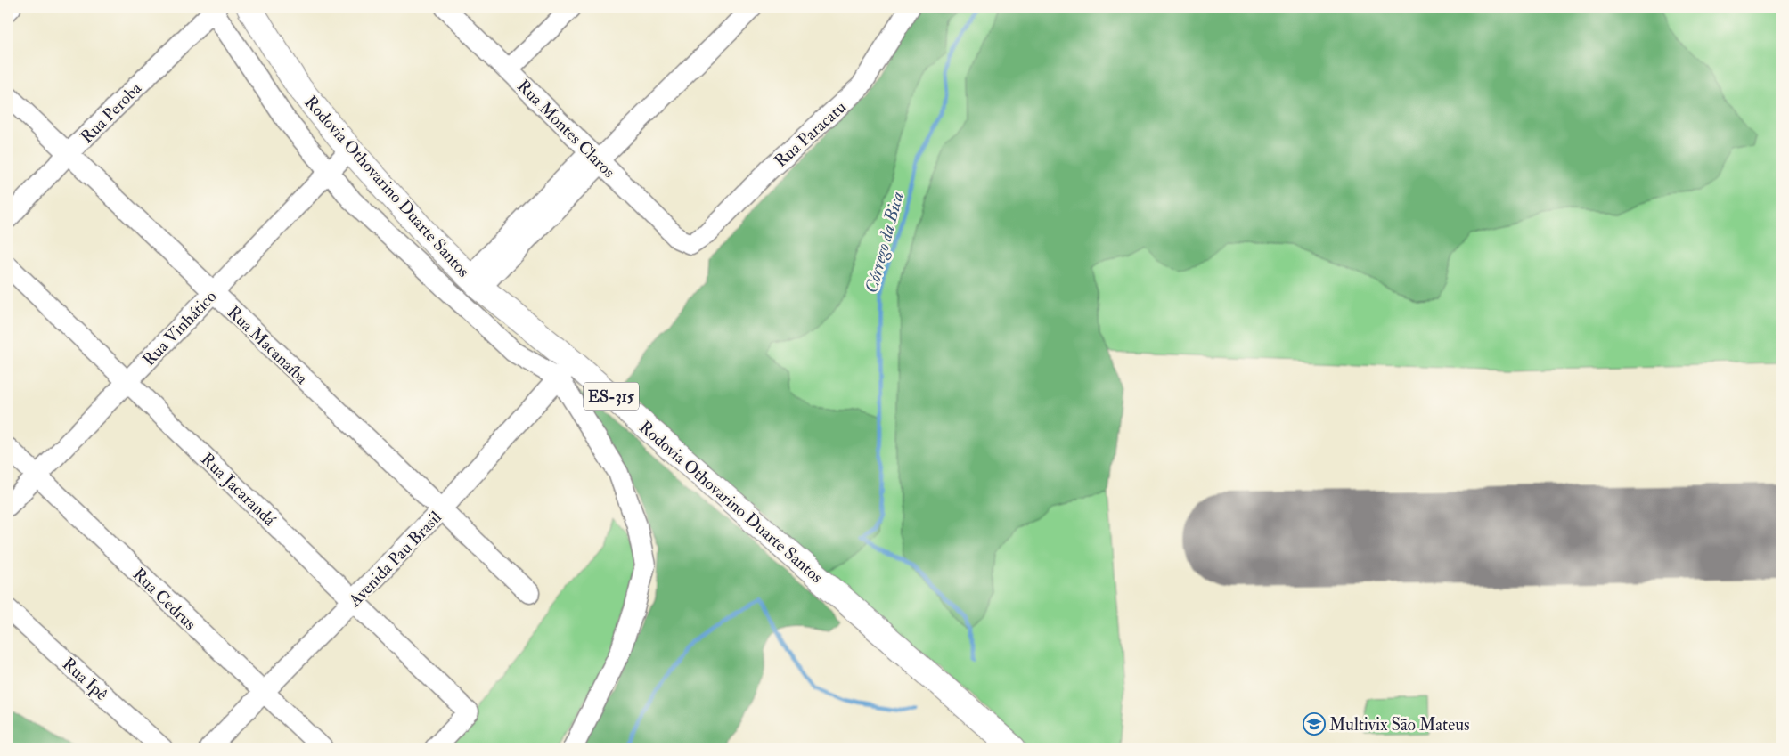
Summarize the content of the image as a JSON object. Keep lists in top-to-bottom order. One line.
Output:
{"streets":{"main road":["Rodovia Othovarino Duarte Santos","ES-315"],"street":["Rua Peroba","Rua Montes Claros","Rua Paracatu","Rua Vinhático","Rua Macanaíba","Rua Jacarandá","Avenida Pau Brasil","Rua Cedrus","Rua Ipê"]},"crossings":[["Rua Peroba","Rodovia Othovarino Duarte Santos"],["Rua Peroba","Rua Macanaíba"],["Rua Montes Claros","Rua Paracatu"],["Rodovia Othovarino Duarte Santos","Rua Vinhático"],["Rodovia Othovarino Duarte Santos","Avenida Pau Brasil"],["Rua Vinhático","Rua Macanaíba"],["Rua Vinhático","Rua Jacarandá"],["Rua Vinhático","Rua Cedrus"],["Rua Macanaíba","Avenida Pau Brasil"],["Rua Jacarandá","Avenida Pau Brasil"],["Avenida Pau Brasil","Rua Cedrus"]],"water":["Córrego da Bica"],"places":{"school or university":["Multivix São Mateus"]}}
